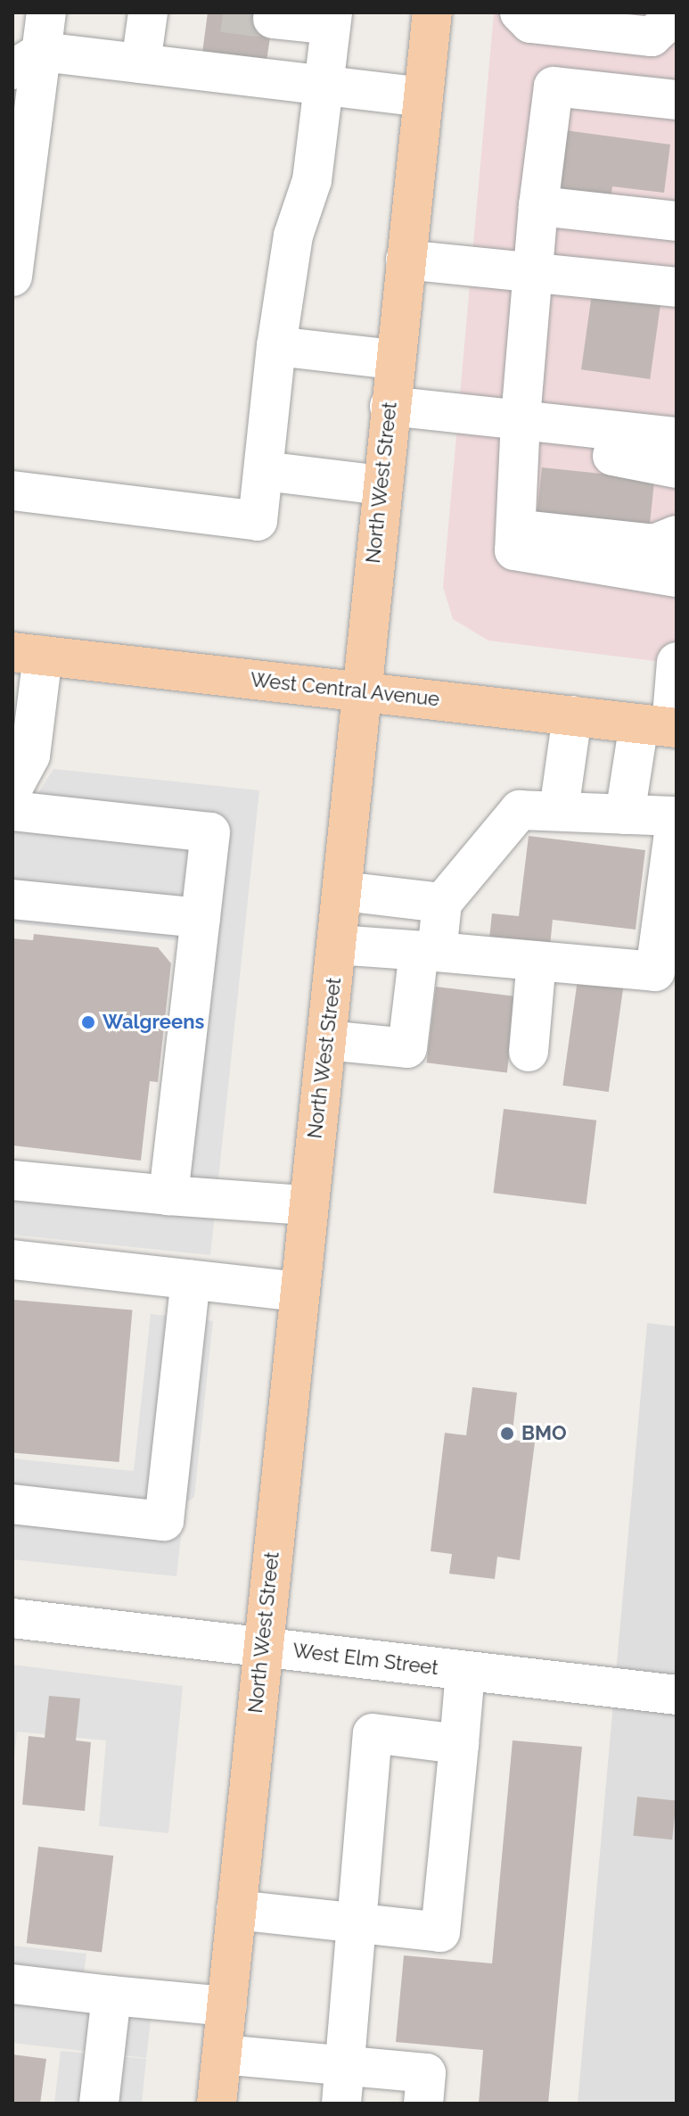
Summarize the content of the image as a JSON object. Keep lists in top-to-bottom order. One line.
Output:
{"streets":{"main road":["North West Street","West Central Avenue"],"street":["West Elm Street"]},"crossings":[["North West Street","West Central Avenue"],["North West Street","West Elm Street"]],"places":["Walgreens","BMO"]}
